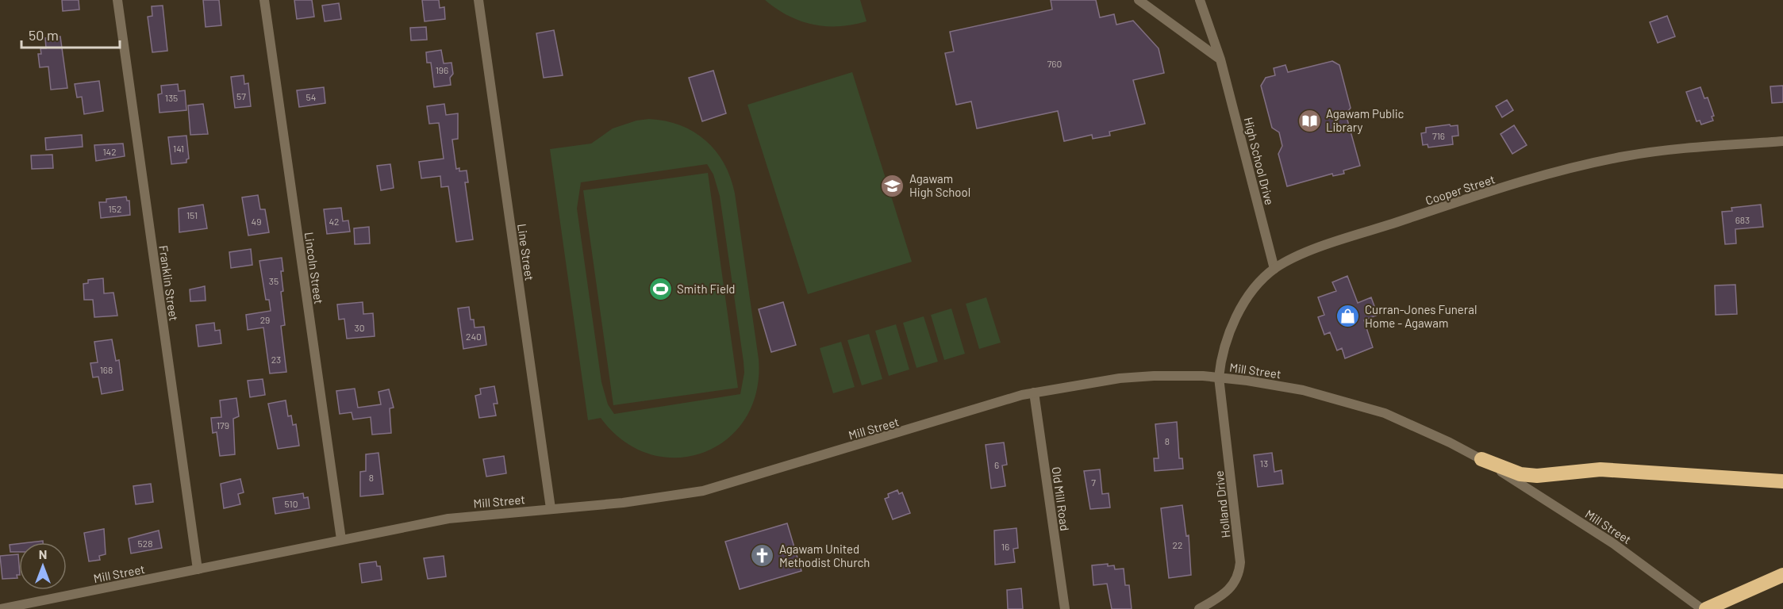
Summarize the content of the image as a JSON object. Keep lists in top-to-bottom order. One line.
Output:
{"streets":{"street":["High School Drive","Cooper Street","Line Street","Lincoln Street","Franklin Street","Mill Street","Old Mill Road","Holland Drive"]},"crossings":[["High School Drive","Cooper Street"],["Cooper Street","Mill Street"],["Cooper Street","Holland Drive"],["Line Street","Mill Street"],["Lincoln Street","Mill Street"],["Franklin Street","Mill Street"],["Mill Street","Old Mill Road"],["Mill Street","Holland Drive"]],"places":{"library":["Agawam Public Library"],"school or university":["Agawam High School"],"sports":["Smith Field"],"shop":["Curran-Jones Funeral Home - Agawam"],"church":["Agawam United Methodist Church"]},"house_numbers":["760","196","57","54","135","716","141","142","152","151","683","49","42","35","29","30","240","23","168","179","8","13","6","8","7","510","528","22","16"],"scale_bar":"50 m","north":"top"}
